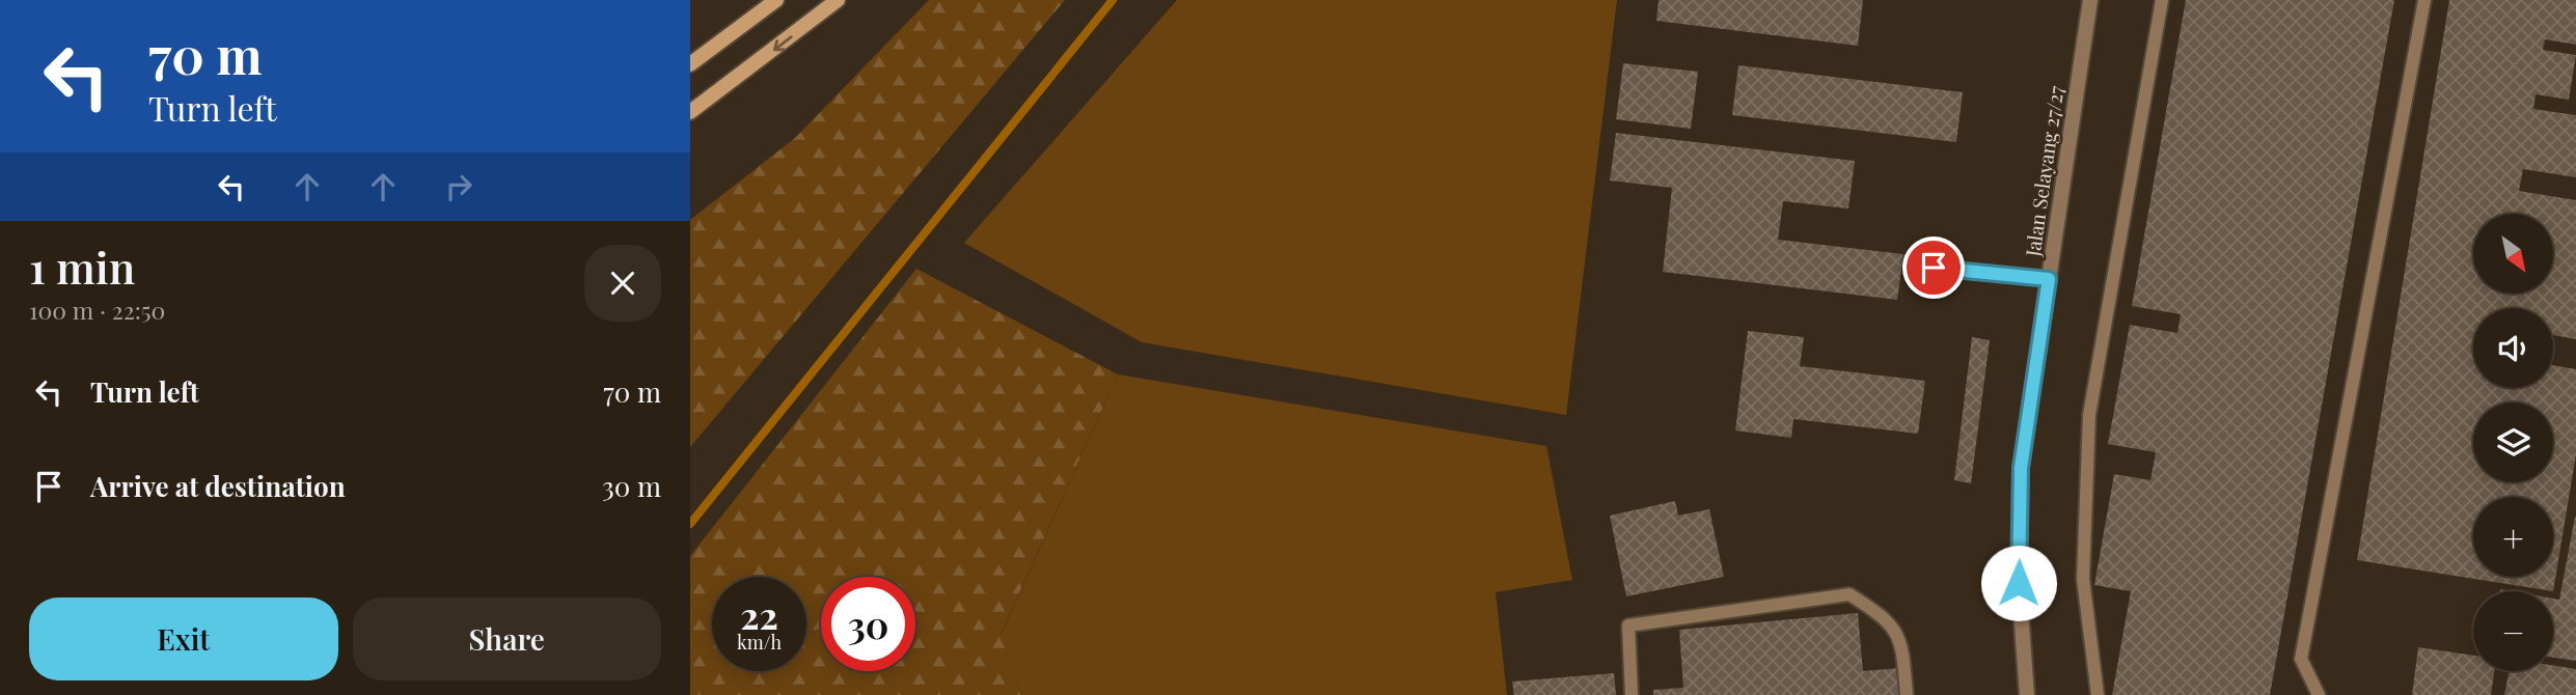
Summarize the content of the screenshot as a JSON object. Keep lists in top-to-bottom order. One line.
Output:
{"streets":{"street":["Jalan Selayang 27/27"]},"north":"bottom right","page":{"turn":["70 m","Turn left"],"map_buttons":["+","−"],"heading":["1 min","100 m · 22:50"],"list":[{"name":"Turn left","value":"70 m"},{"name":"Arrive at destination","value":"30 m"}],"speed":"22 km/h","limit":"30","buttons":["Exit","Share"]}}
